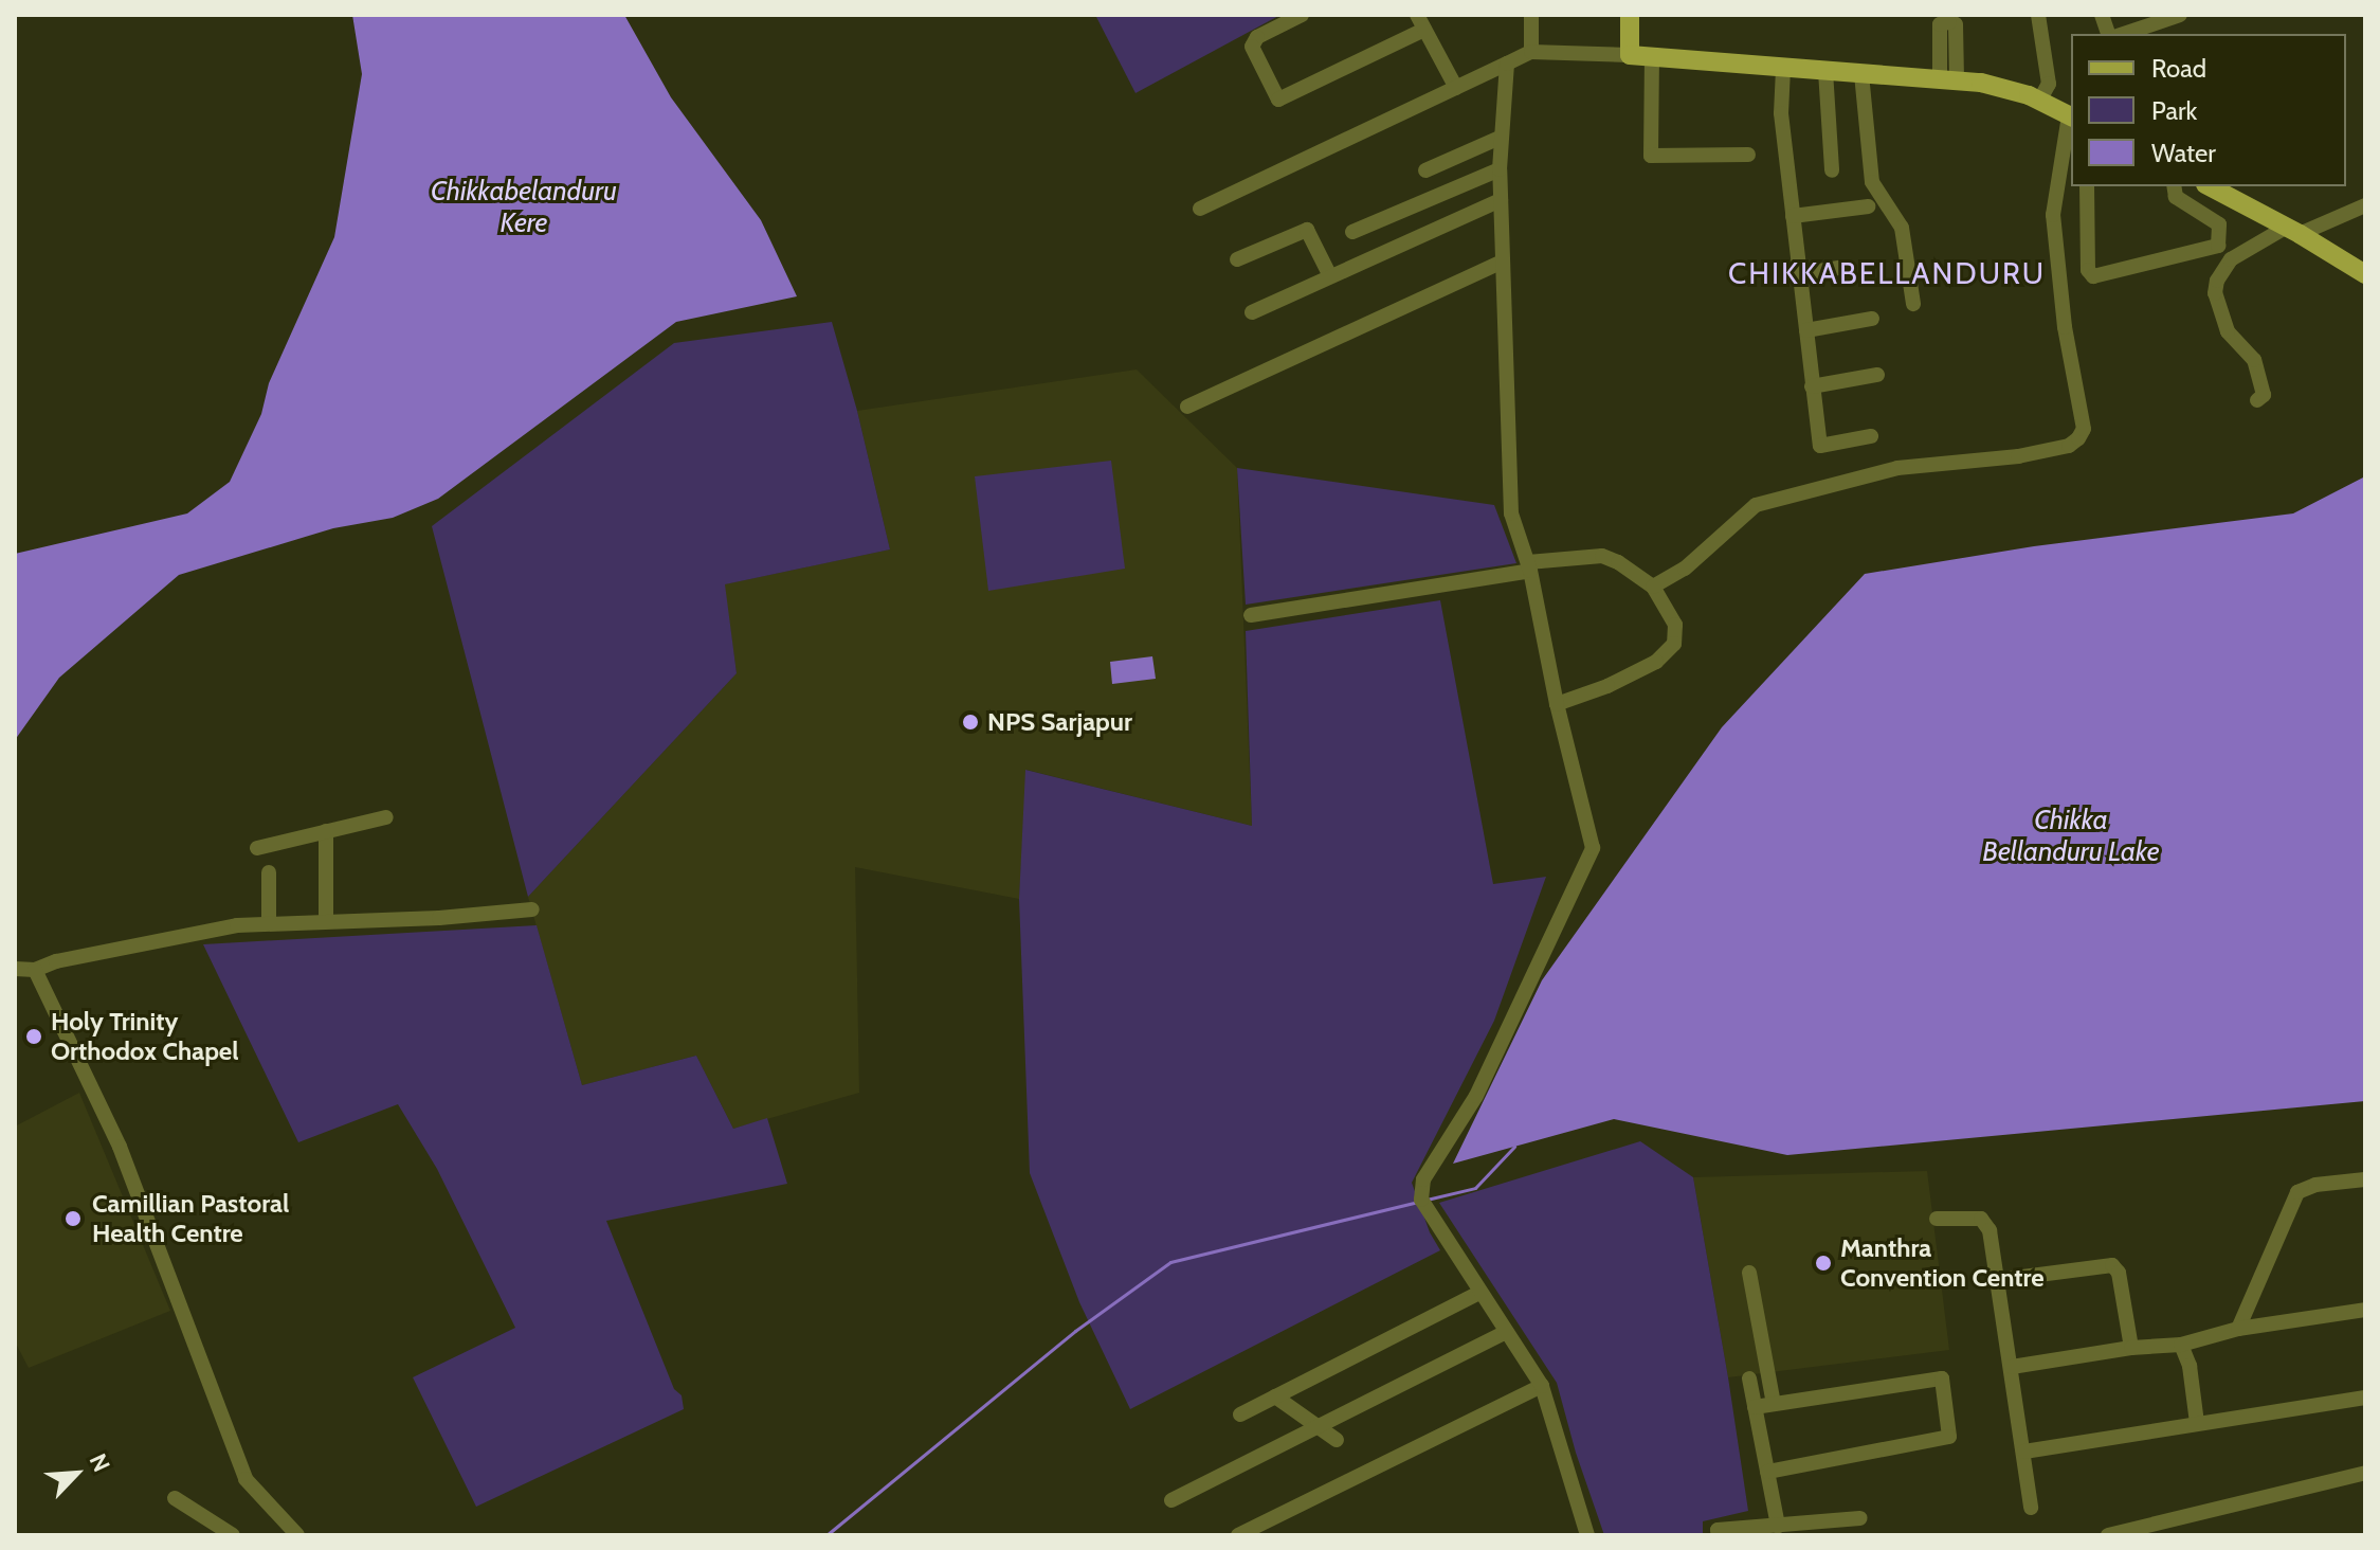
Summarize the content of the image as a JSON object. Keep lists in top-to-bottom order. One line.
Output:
{"districts":["CHIKKABELLANDURU"],"water":["Chikkabelanduru Kere","Chikka Bellanduru Lake"],"places":["NPS Sarjapur","Holy Trinity Orthodox Chapel","Camillian Pastoral Health Centre","Manthra Convention Centre"],"legend":["Road","Park","Water"],"north":"top right"}
